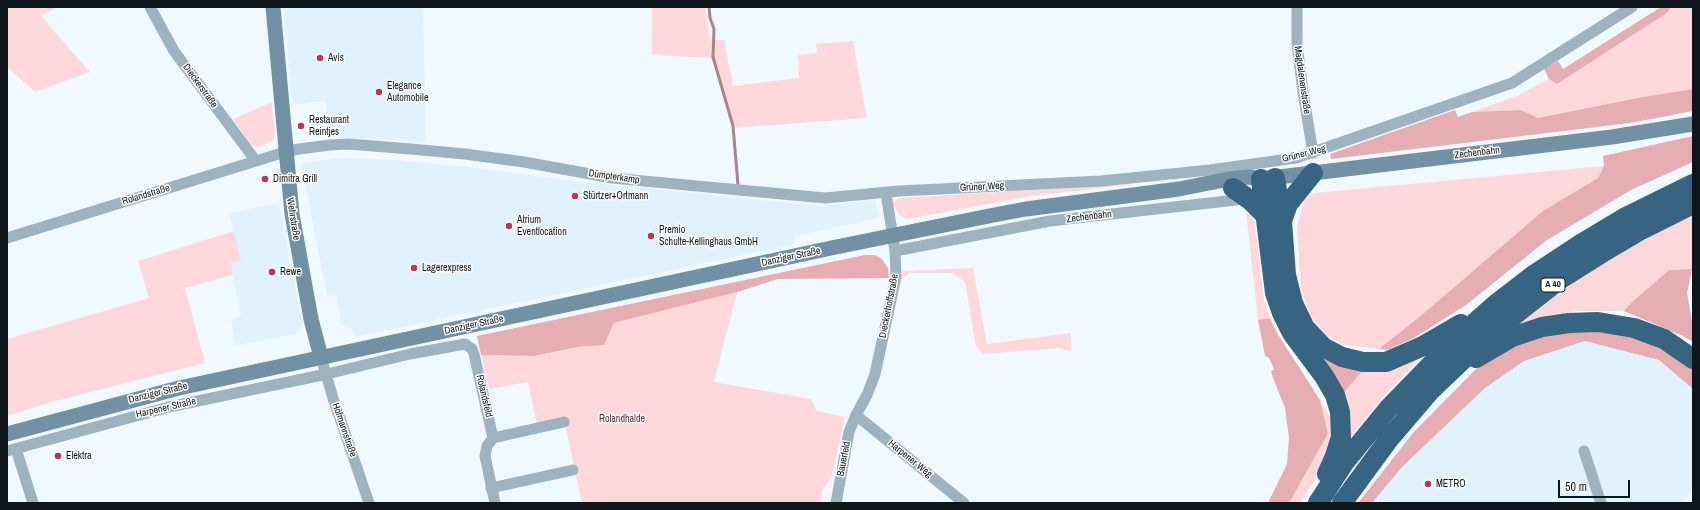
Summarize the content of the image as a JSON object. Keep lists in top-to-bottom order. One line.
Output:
{"streets":{"highway":["A 40"],"main road":["Zechenbahn","Wehrstraße","Danziger Straße"],"street":["Magdalenenstraße","Dieckerstraße","Grüner Weg","Dümpterkamp","Rolandstraße","Dieckerhoffstraße","Rolandsfeld","Harpener Straße","Höfmannstraße","Bauerfeld","Harpener Weg"]},"crossings":[["Magdalenenstraße","Grüner Weg"],["Dieckerstraße","Rolandstraße"],["Zechenbahn","Danziger Straße"],["Zechenbahn","Dieckerhoffstraße"],["Grüner Weg","Dümpterkamp"],["Dümpterkamp","Rolandstraße"],["Dümpterkamp","Wehrstraße"],["Dümpterkamp","Dieckerhoffstraße"],["Rolandstraße","Wehrstraße"],["Wehrstraße","Danziger Straße"],["Wehrstraße","Höfmannstraße"],["Danziger Straße","Dieckerhoffstraße"],["Danziger Straße","Rolandsfeld"],["Danziger Straße","Harpener Straße"],["Danziger Straße","Höfmannstraße"],["Dieckerhoffstraße","Bauerfeld"],["Dieckerhoffstraße","Harpener Weg"],["Harpener Straße","Höfmannstraße"],["Bauerfeld","Harpener Weg"]],"parks":["Rolandhalde"],"places":["Avis","Elegance Automobile","Restaurant Reintjes","Dimitra Grill","Stürtzer+Ortmann","Atrium Eventlocation","Premio Schulte-Kellinghaus GmbH","Lagerexpress","Rewe","Elektra","METRO"],"scale_bar":"50 m"}
